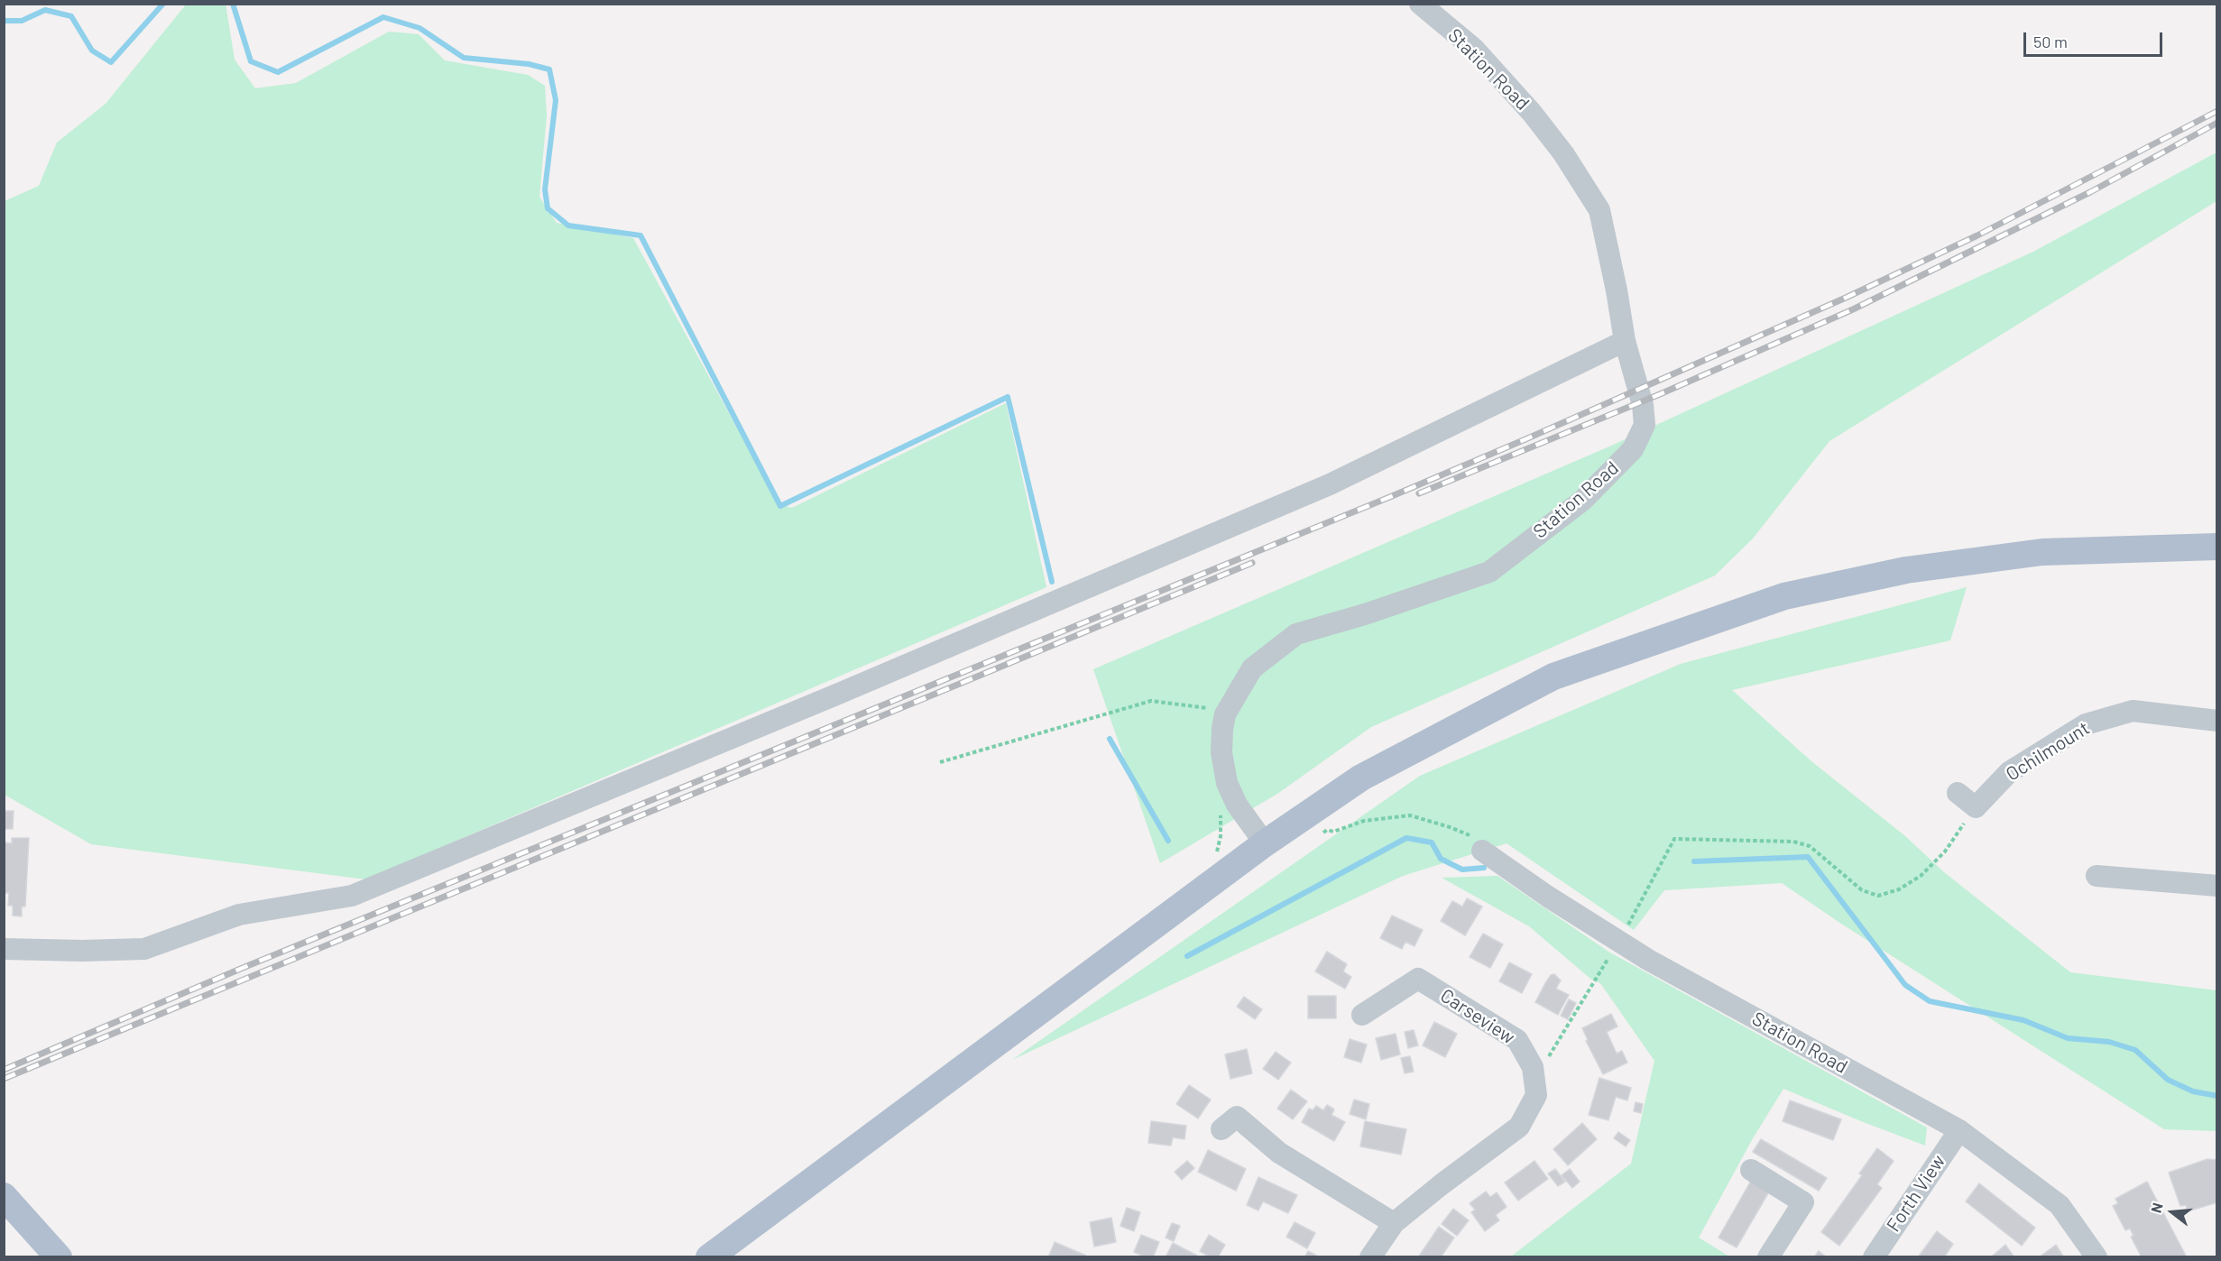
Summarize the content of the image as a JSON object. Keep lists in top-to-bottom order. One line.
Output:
{"streets":{"street":["Station Road","Ochilmount","Carseview","Forth View"]},"crossings":[["Station Road","Forth View"]],"scale_bar":"50 m","north":"left"}
